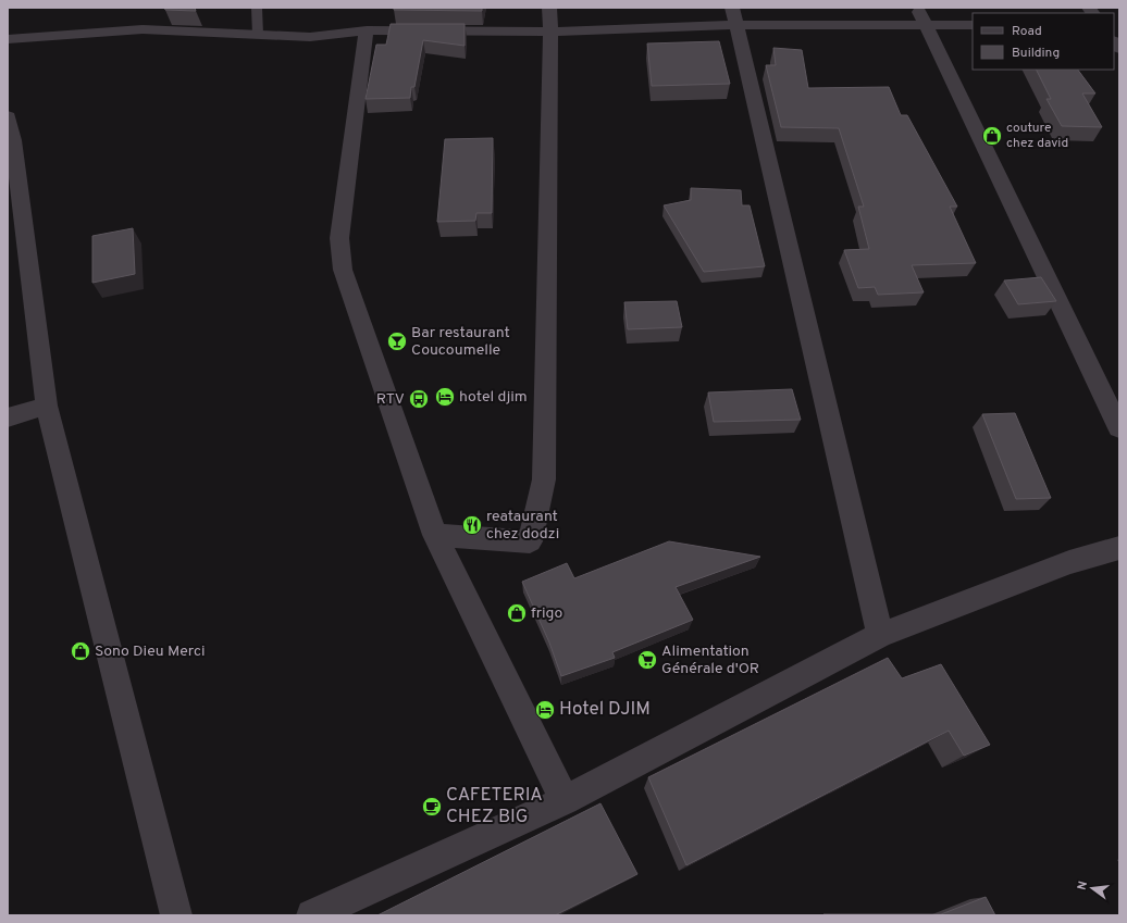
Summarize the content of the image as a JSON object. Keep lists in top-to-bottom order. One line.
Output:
{"places":{"shop":["couture chez david","frigo","Sono Dieu Merci"],"bar":["Bar restaurant Coucoumelle"],"hotel":["hotel djim","Hotel DJIM"],"bus stop":["RTV"],"restaurant":["reataurant chez dodzi"],"supermarket":["Alimentation Générale d'OR"],"cafe":["CAFETERIA CHEZ BIG"]},"legend":["Road","Building"],"north":"left"}
